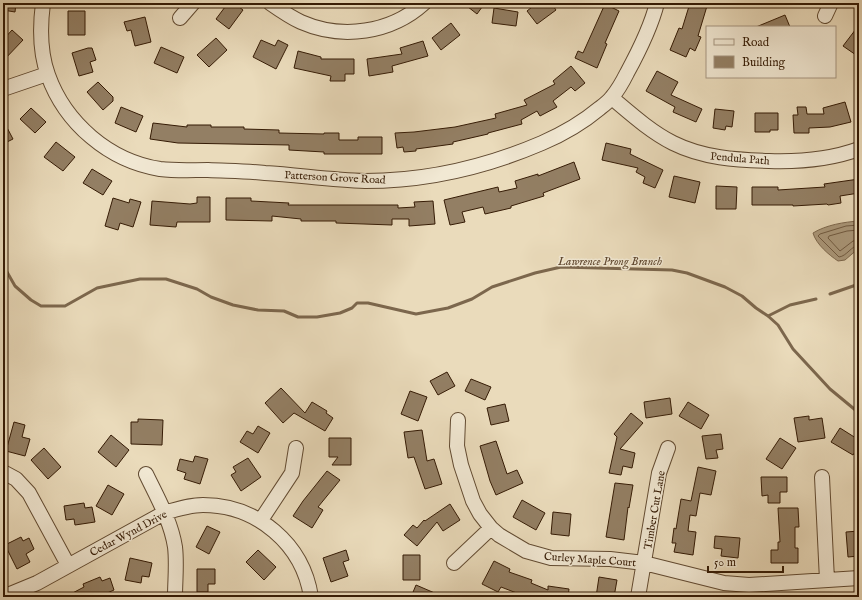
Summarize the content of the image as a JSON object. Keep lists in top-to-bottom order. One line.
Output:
{"streets":{"street":["Pendula Path","Patterson Grove Road","Timber Cut Lane","Cedar Wynd Drive","Curley Maple Court"]},"crossings":[["Pendula Path","Patterson Grove Road"],["Timber Cut Lane","Curley Maple Court"]],"water":["Lawrence Prong Branch"],"legend":["Road","Building"],"scale_bar":"50 m"}
